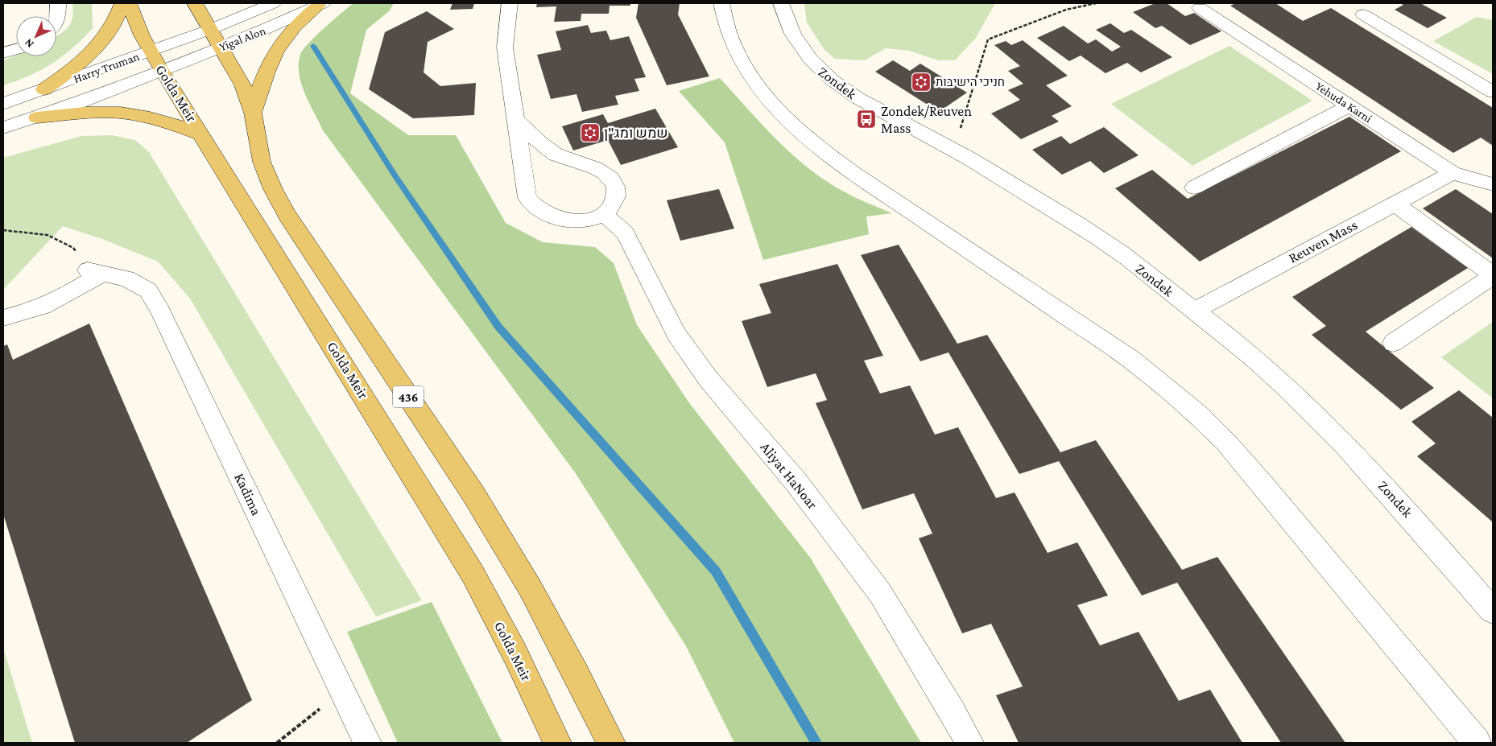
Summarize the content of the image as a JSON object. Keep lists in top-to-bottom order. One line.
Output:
{"streets":{"main road":["Golda Meir","436"],"street":["Yigal Alon","Harry Truman","Zondek","Yehuda Karni","Reuven Mass","Aliyat HaNoar","Kadima"]},"crossings":[["Yigal Alon","Harry Truman"],["Yigal Alon","Golda Meir"],["Yigal Alon","436"],["Harry Truman","Golda Meir"],["Zondek","Reuven Mass"],["Yehuda Karni","Reuven Mass"]],"places":{"synagogue":["חניכי הישיבות","שמש ומג\"ן"],"bus stop":["Zondek/Reuven Mass"]},"north":"bottom left"}
